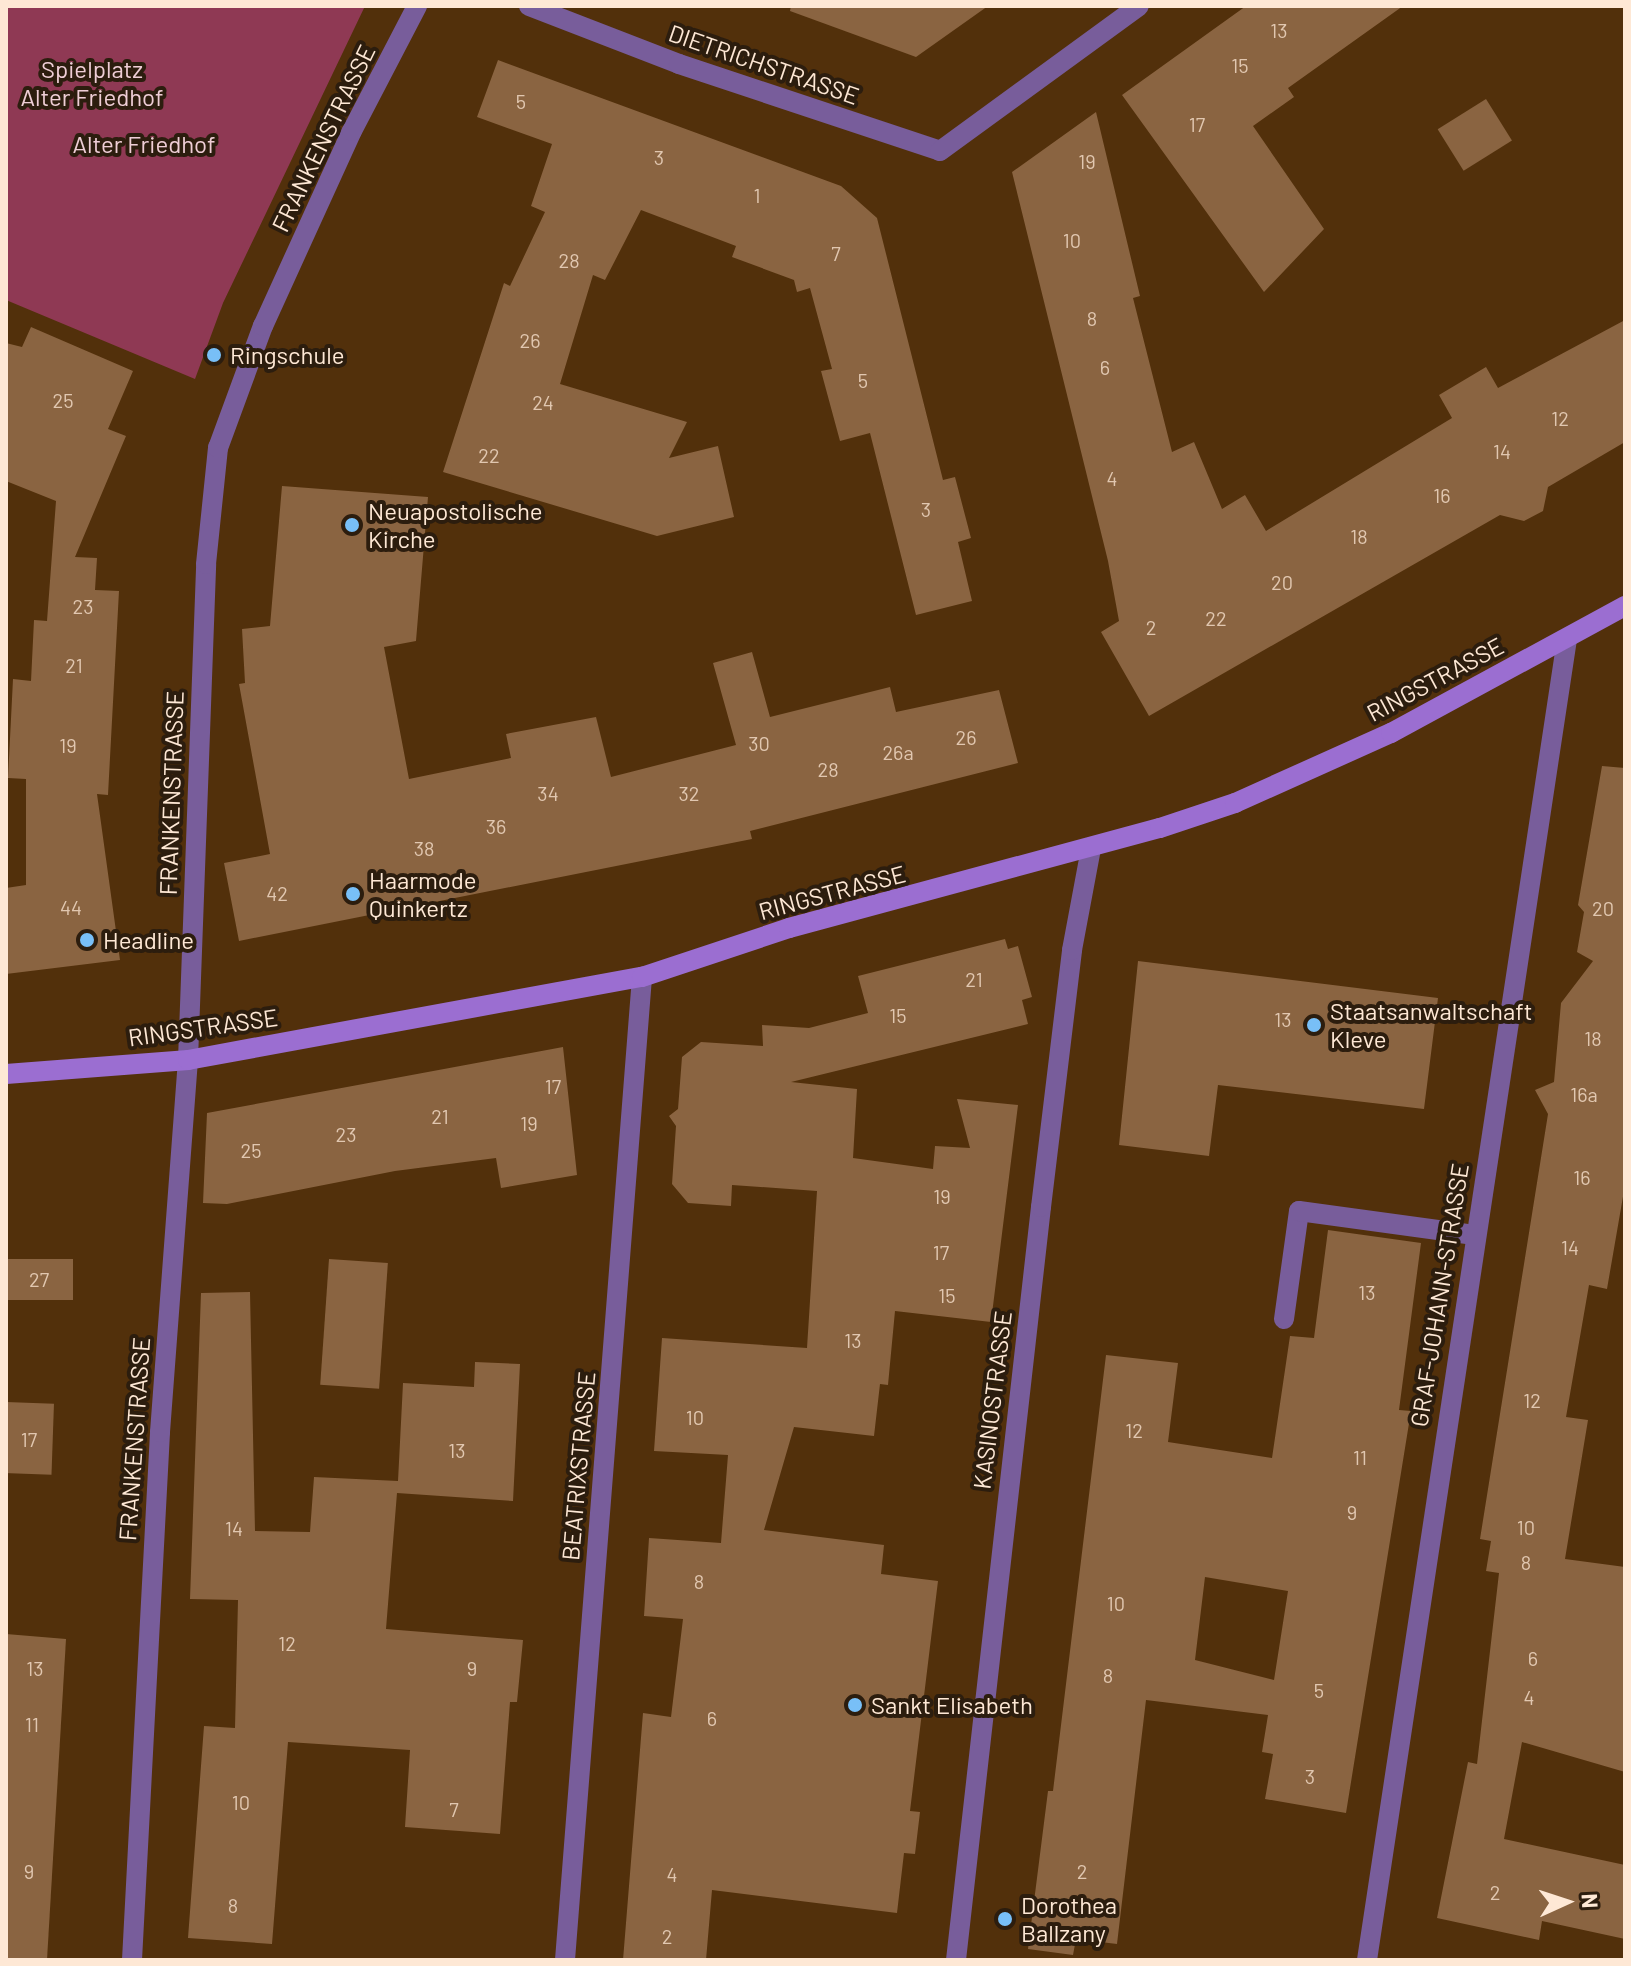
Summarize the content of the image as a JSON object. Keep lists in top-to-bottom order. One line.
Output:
{"streets":{"main road":["RINGSTRASSE"],"street":["DIETRICHSTRASSE","FRANKENSTRASSE","GRAF-JOHANN-STRASSE","KASINOSTRASSE","BEATRIXSTRASSE"]},"crossings":[["FRANKENSTRASSE","RINGSTRASSE"],["RINGSTRASSE","GRAF-JOHANN-STRASSE"],["RINGSTRASSE","KASINOSTRASSE"],["RINGSTRASSE","BEATRIXSTRASSE"]],"parks":["Spielplatz Alter Friedhof","Alter Friedhof"],"places":["Ringschule","Neuapostolische Kirche","Haarmode Quinkertz","Headline","Staatsanwaltschaft Kleve","Sankt Elisabeth","Dorothea Ballzany"],"house_numbers":["13","15","5","17","3","19","1","10","7","28","8","26","6","5","25","24","12","14","22","4","16","3","18","20","23","22","2","21","26","30","19","26a","28","34","32","36","38","42","44","20","21","15","13","18","17","16a","21","19","23","25","16","19","14","17","27","13","15","13","12","10","12","17","13","11","9","10","14","8","8","10","12","6","13","9","8","5","4","6","11","3","10","7","9","2","4","2","8","2"],"north":"right"}
